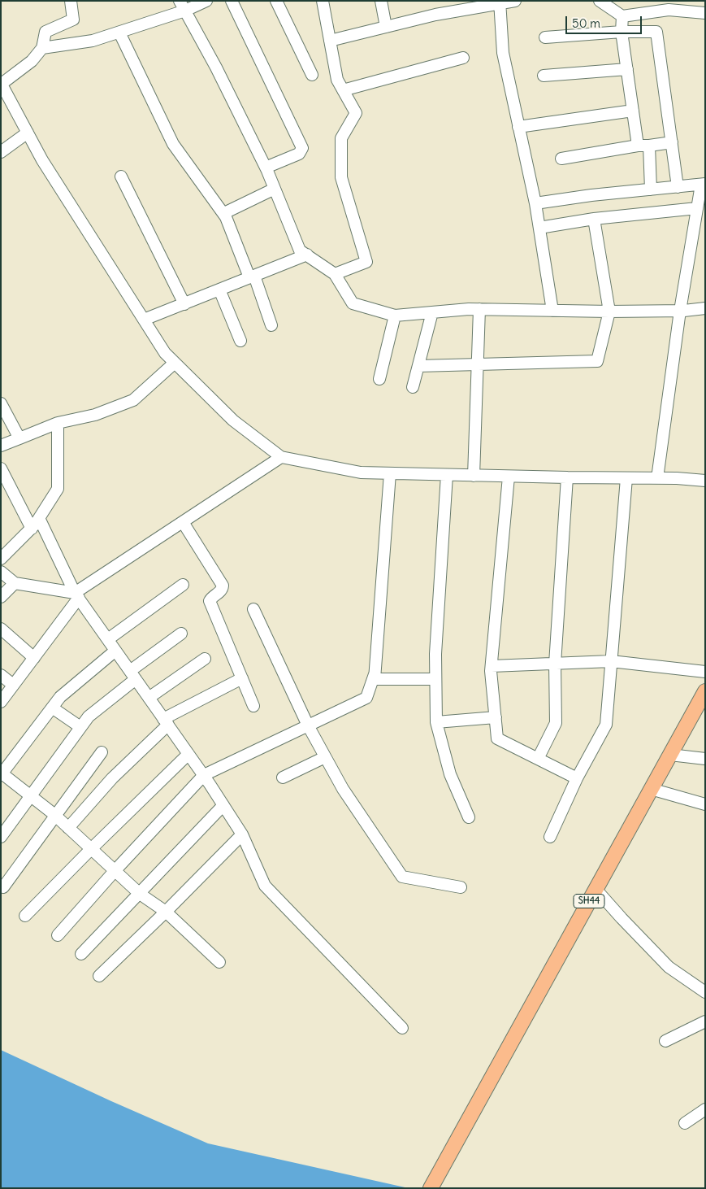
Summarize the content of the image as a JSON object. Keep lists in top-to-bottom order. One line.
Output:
{"streets":{"main road":["SH44"]},"scale_bar":"50 m"}
